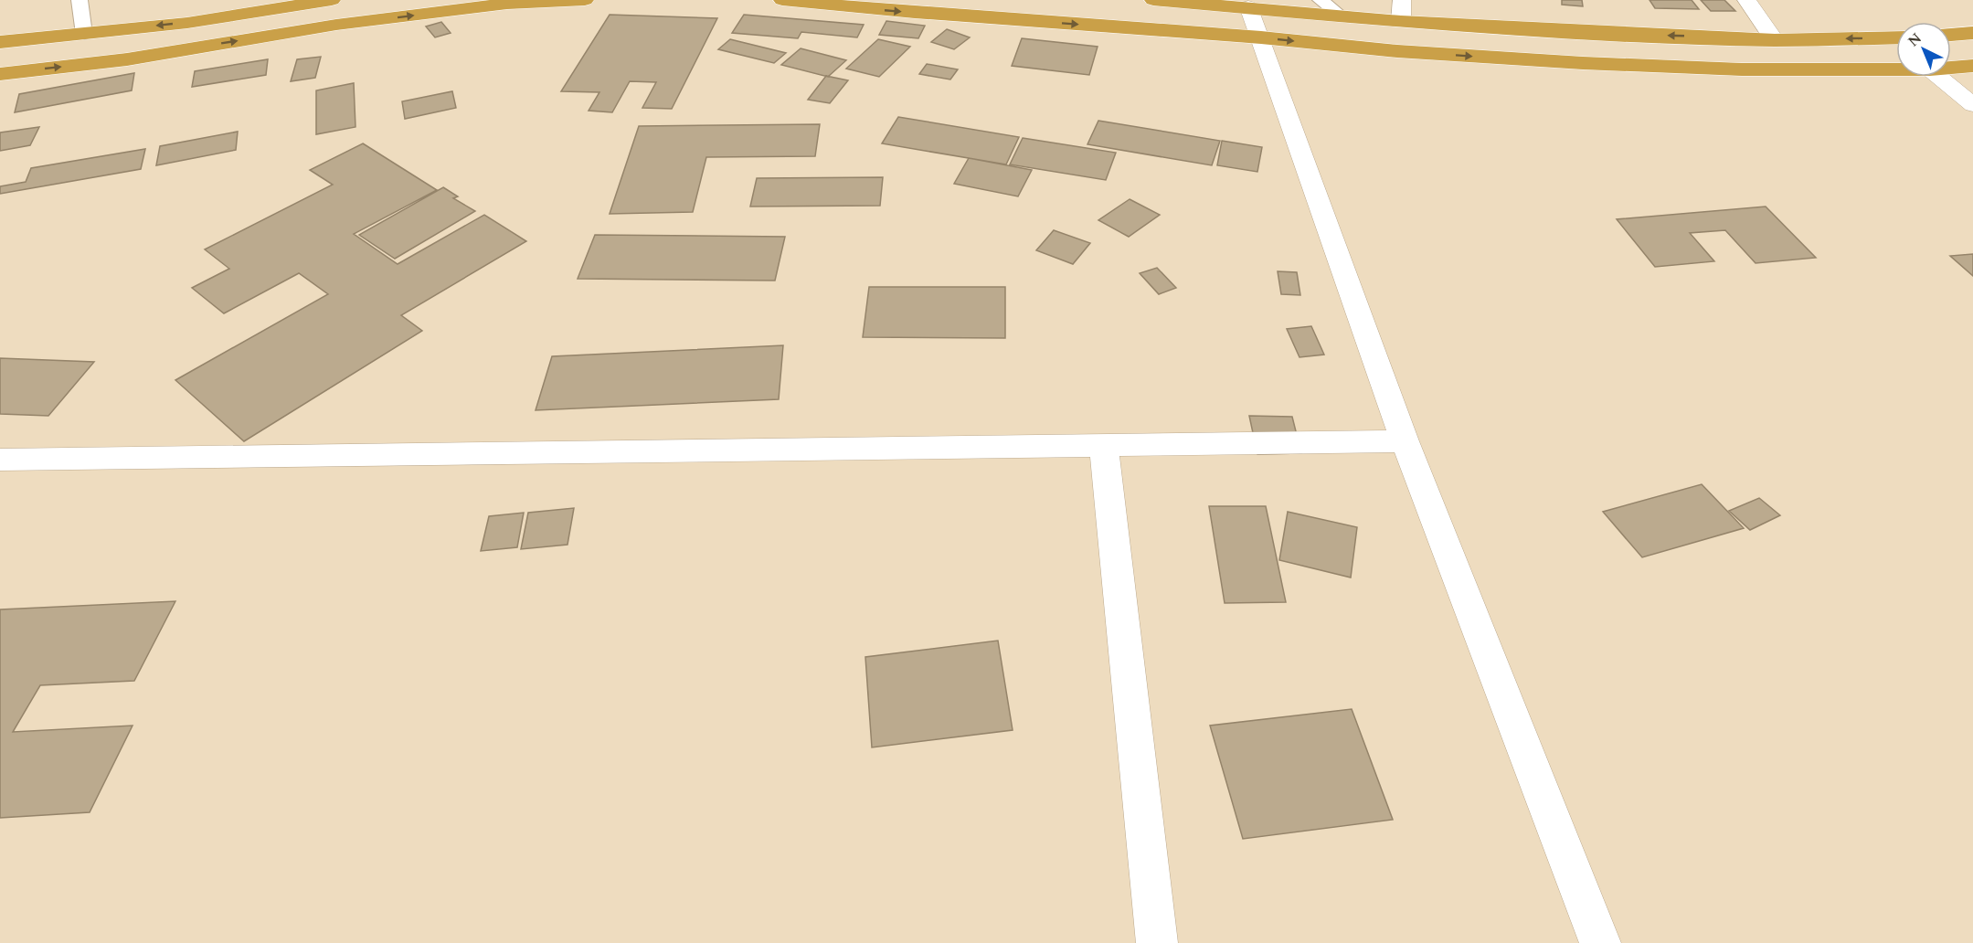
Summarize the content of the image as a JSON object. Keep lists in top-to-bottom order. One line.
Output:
{"north":"top left"}
